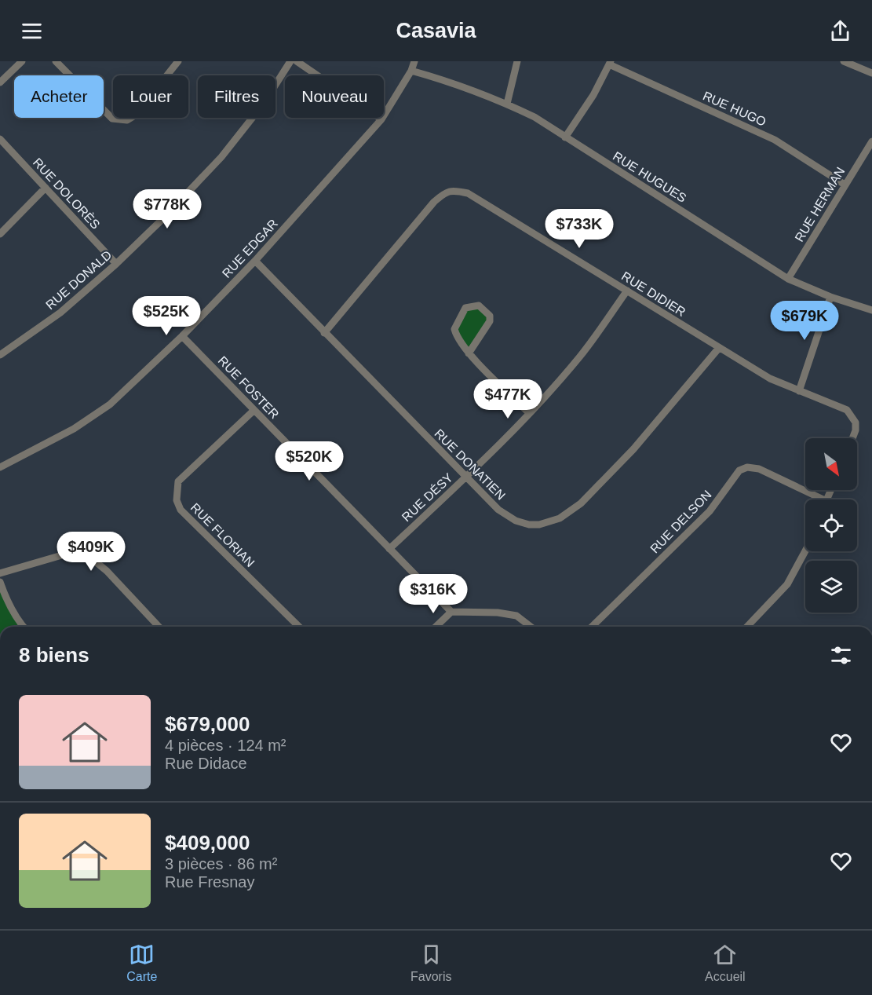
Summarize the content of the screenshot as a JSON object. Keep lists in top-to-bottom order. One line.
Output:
{"streets":{"street":["RUE HUGO","RUE HUGUES","RUE DOLORÈS","RUE HERMAN","RUE EDGAR","RUE DONALD","RUE DIDIER","RUE FOSTER","RUE DONATIEN","RUE DÉSY","RUE DELSON","RUE FLORIAN"]},"crossings":[["RUE HUGO","RUE HERMAN"],["RUE HUGUES","RUE HERMAN"],["RUE HUGUES","RUE EDGAR"],["RUE DOLORÈS","RUE DONALD"],["RUE EDGAR","RUE FOSTER"],["RUE EDGAR","RUE DONATIEN"],["RUE DIDIER","RUE DONATIEN"],["RUE DIDIER","RUE DÉSY"],["RUE FOSTER","RUE DÉSY"],["RUE FOSTER","RUE FLORIAN"],["RUE DONATIEN","RUE DÉSY"]],"north":"bottom right","page":{"header":"Casavia","chip":["Acheter","Louer","Filtres","Nouveau"],"price":["$778K","$733K","$525K","$679K","$477K","$520K","$409K","$316K"],"heading":"8 biens","list":[{"name":"$679,000","note":"4 pièces · 124 m² · Rue Didace"},{"name":"$409,000","note":"3 pièces · 86 m² · Rue Fresnay"}],"tabs":["Carte","Favoris","Accueil"]}}
